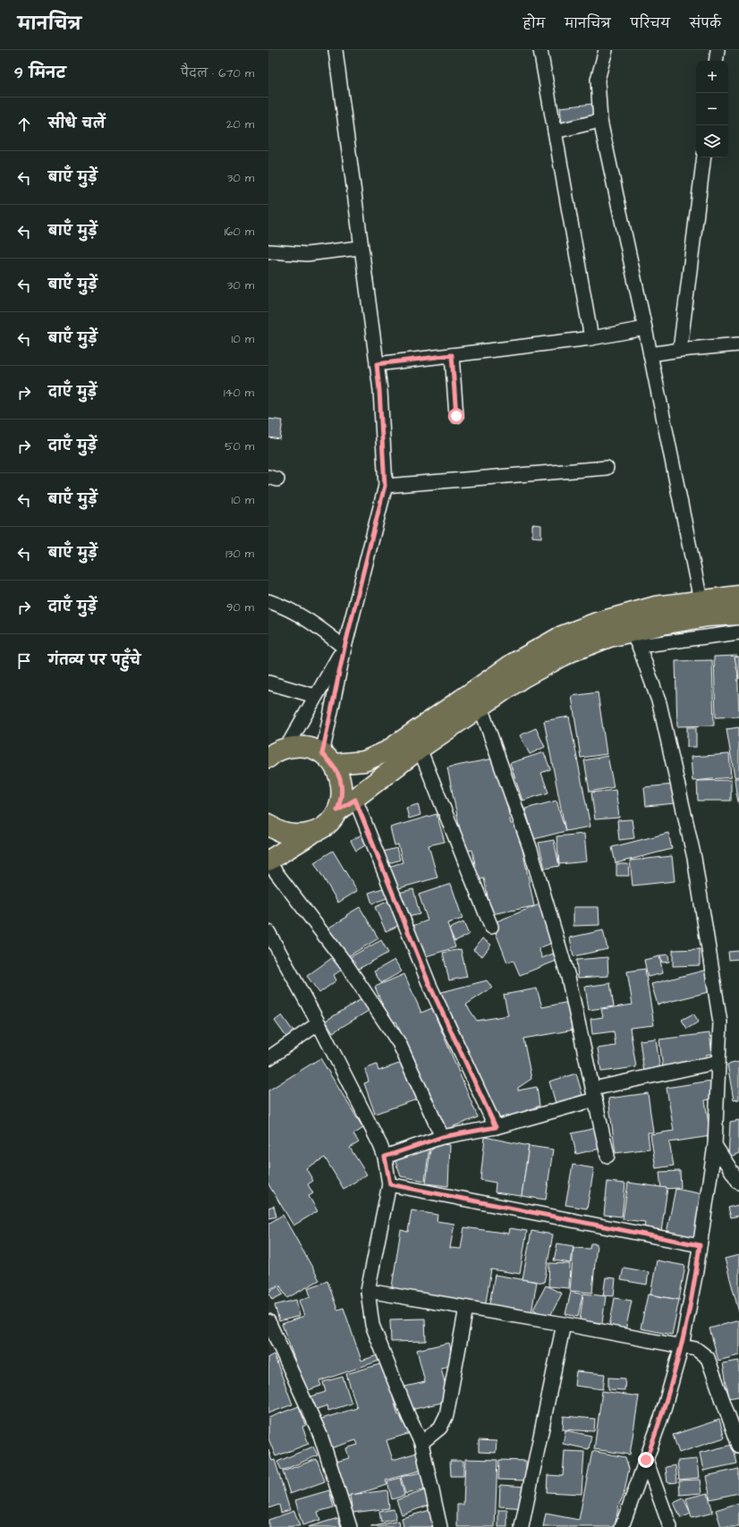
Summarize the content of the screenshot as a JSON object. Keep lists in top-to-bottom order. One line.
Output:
{"page":{"header":"मानचित्र","nav":["होम","मानचित्र","परिचय","संपर्क"],"heading":["9 मिनट","पैदल · 670 m"],"map_buttons":["+","−"],"list":[["सीधे चलें","20 m"],["बाएँ मुड़ें","30 m"],["बाएँ मुड़ें","160 m"],["बाएँ मुड़ें","30 m"],["बाएँ मुड़ें","10 m"],["दाएँ मुड़ें","140 m"],["दाएँ मुड़ें","50 m"],["बाएँ मुड़ें","10 m"],["बाएँ मुड़ें","130 m"],["दाएँ मुड़ें","90 m"],"गंतव्य पर पहुँचे"]}}
